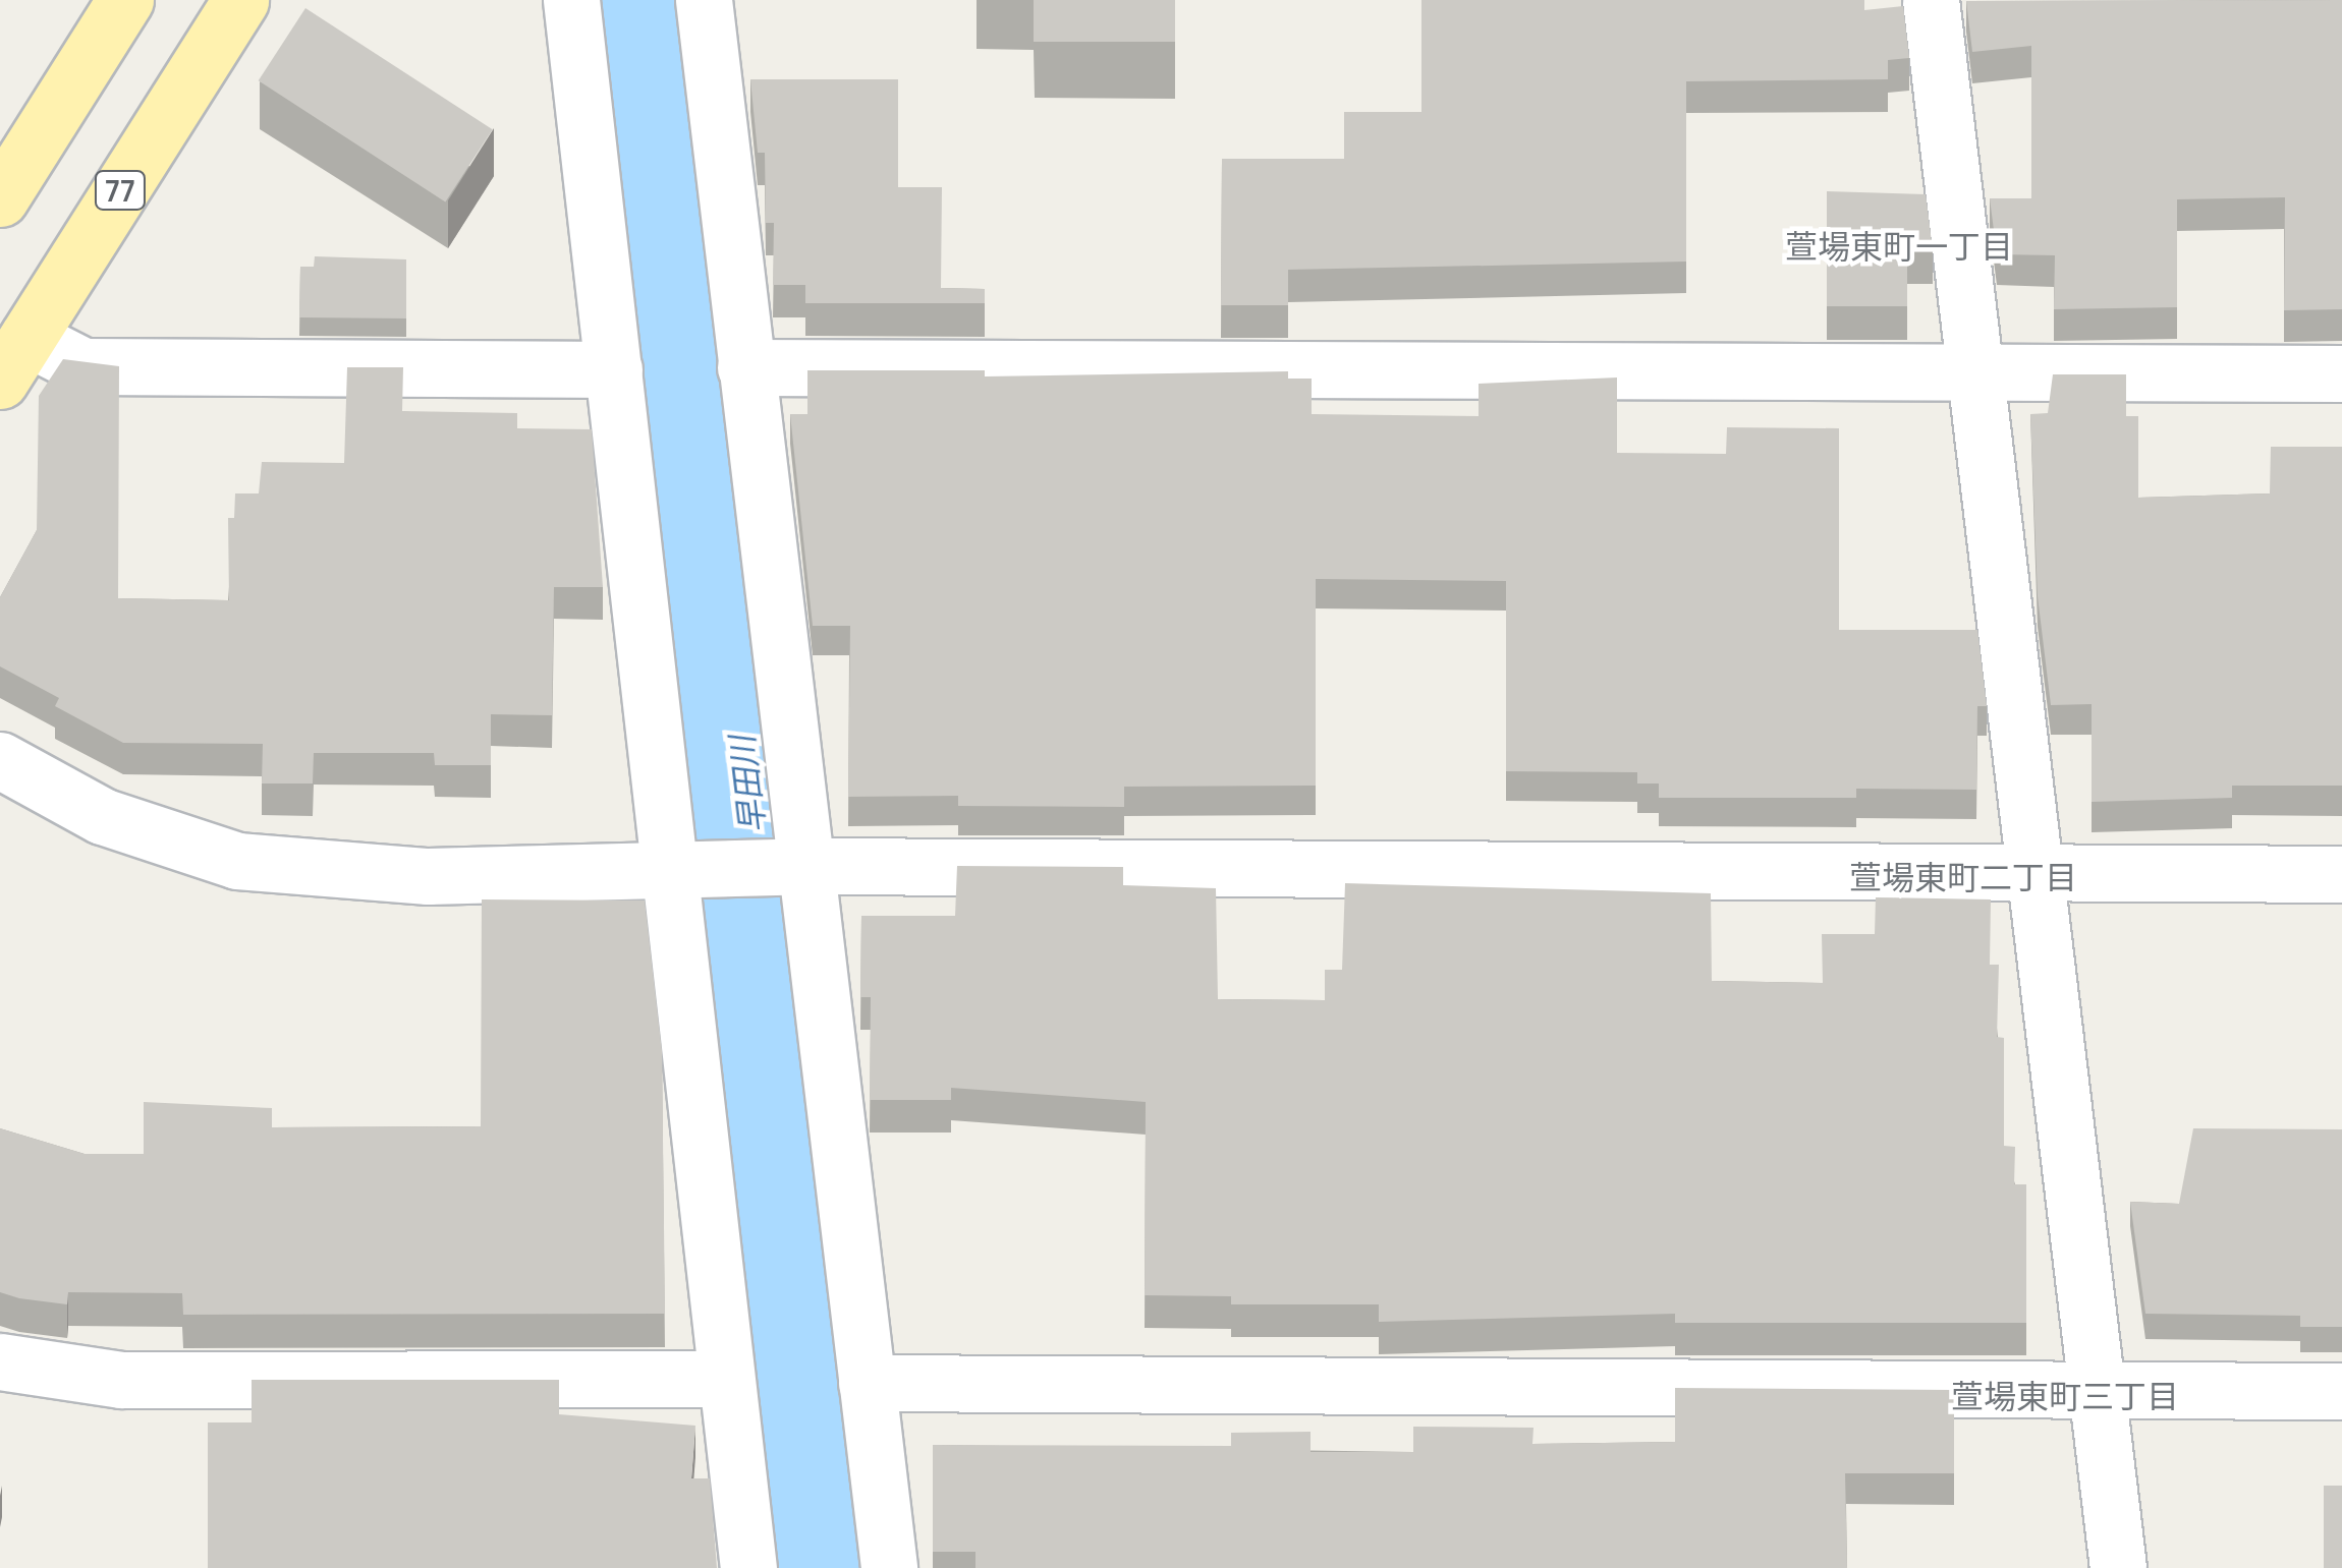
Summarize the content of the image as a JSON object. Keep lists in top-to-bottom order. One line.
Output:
{"streets":{"main road":["77"]},"districts":["萱場東町一丁目","萱場東町二丁目","萱場東町三丁目"],"water":["早田川"]}
